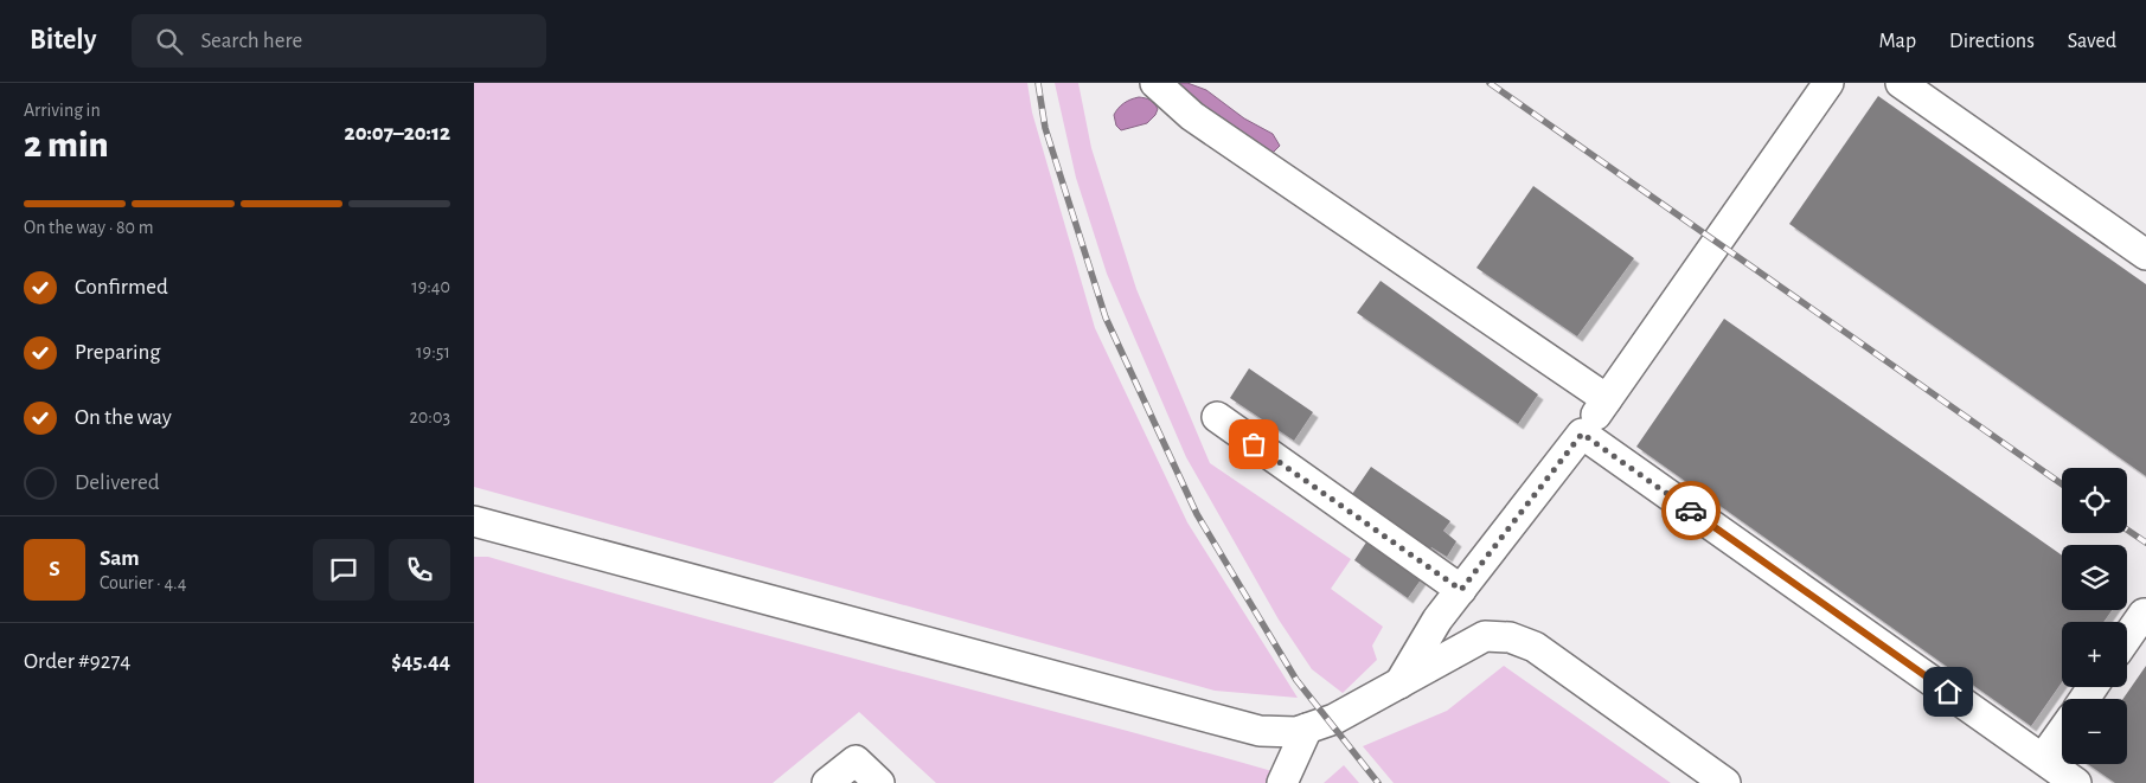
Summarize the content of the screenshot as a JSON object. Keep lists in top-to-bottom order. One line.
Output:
{"page":{"header":"Bitely","search":"Search here","nav":["Map","Directions","Saved"],"heading":["2 min","Arriving in","20:07–20:12"],"panel":["Sam","Courier · 4.4","Order #9274","$45.44"],"bar":"On the way · 80 m","list":[["Confirmed","19:40"],["Preparing","19:51"],["On the way","20:03"],"Delivered"],"map_buttons":["+","−"],"round":"S"}}
